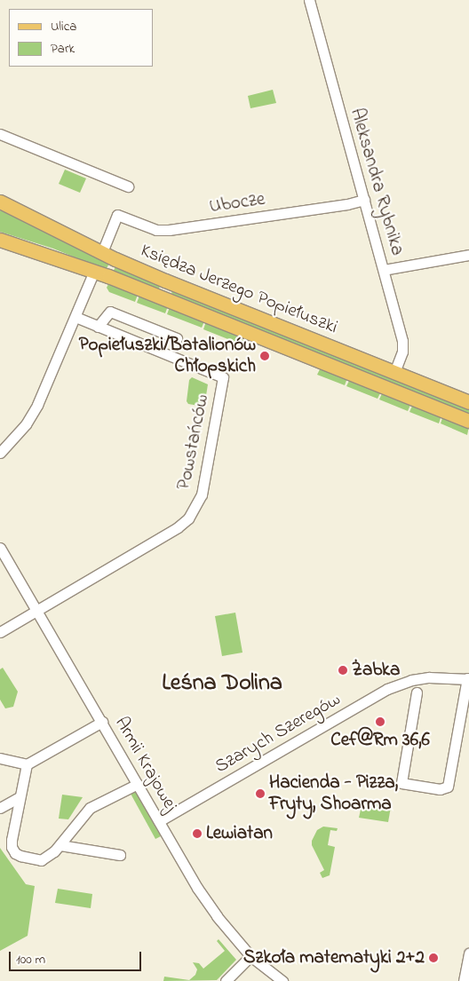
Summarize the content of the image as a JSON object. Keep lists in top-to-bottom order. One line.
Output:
{"streets":{"main road":["Księdza Jerzego Popiełuszki"],"street":["Aleksandra Rybnika","Ubocze","Powstańców","Szarych Szeregów","Armii Krajowej"]},"crossings":[["Aleksandra Rybnika","Ubocze"],["Aleksandra Rybnika","Księdza Jerzego Popiełuszki"],["Ubocze","Księdza Jerzego Popiełuszki"],["Powstańców","Armii Krajowej"],["Szarych Szeregów","Armii Krajowej"]],"districts":["Leśna Dolina"],"places":["Popiełuszki/Batalionów Chłopskich","Żabka","Cef@Rm 36,6","Hacienda - Pizza, Fryty, Shoarma","Lewiatan","Szkoła matematyki 2+2"],"legend":["Ulica","Park"],"scale_bar":"100 m"}
